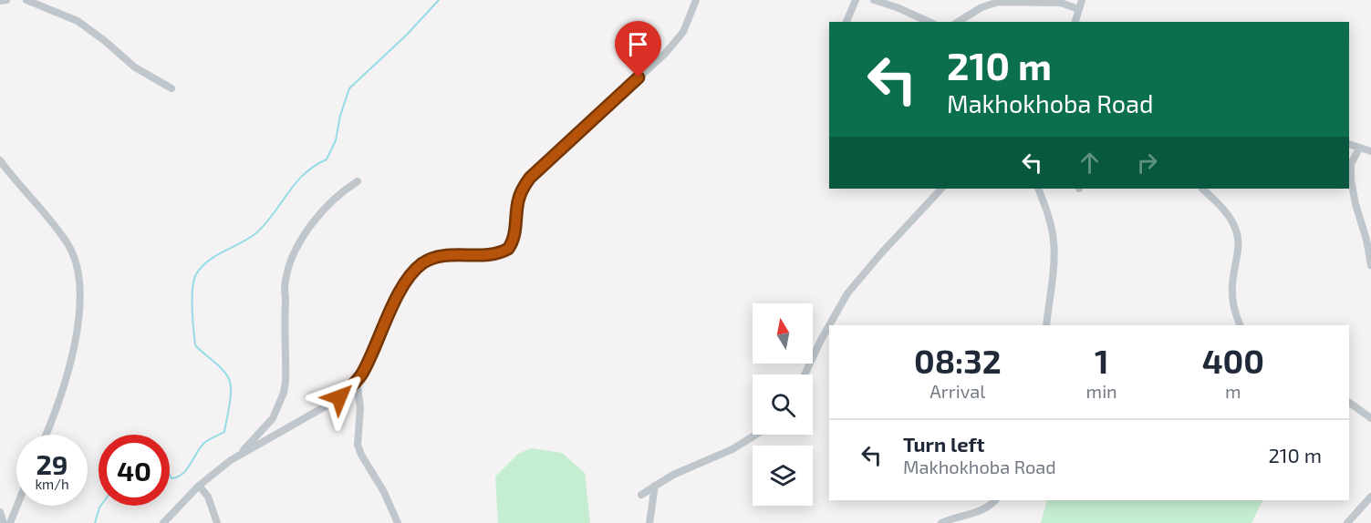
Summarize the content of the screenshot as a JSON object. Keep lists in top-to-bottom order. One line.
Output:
{"north":"top","page":{"turn":["210 m","Makhokhoba Road"],"eta":["08:32","Arrival","1","min","400","m"],"list":[{"name":"Turn left","note":"Makhokhoba Road","value":"210 m"}],"speed":"29 km/h","limit":"40"}}
